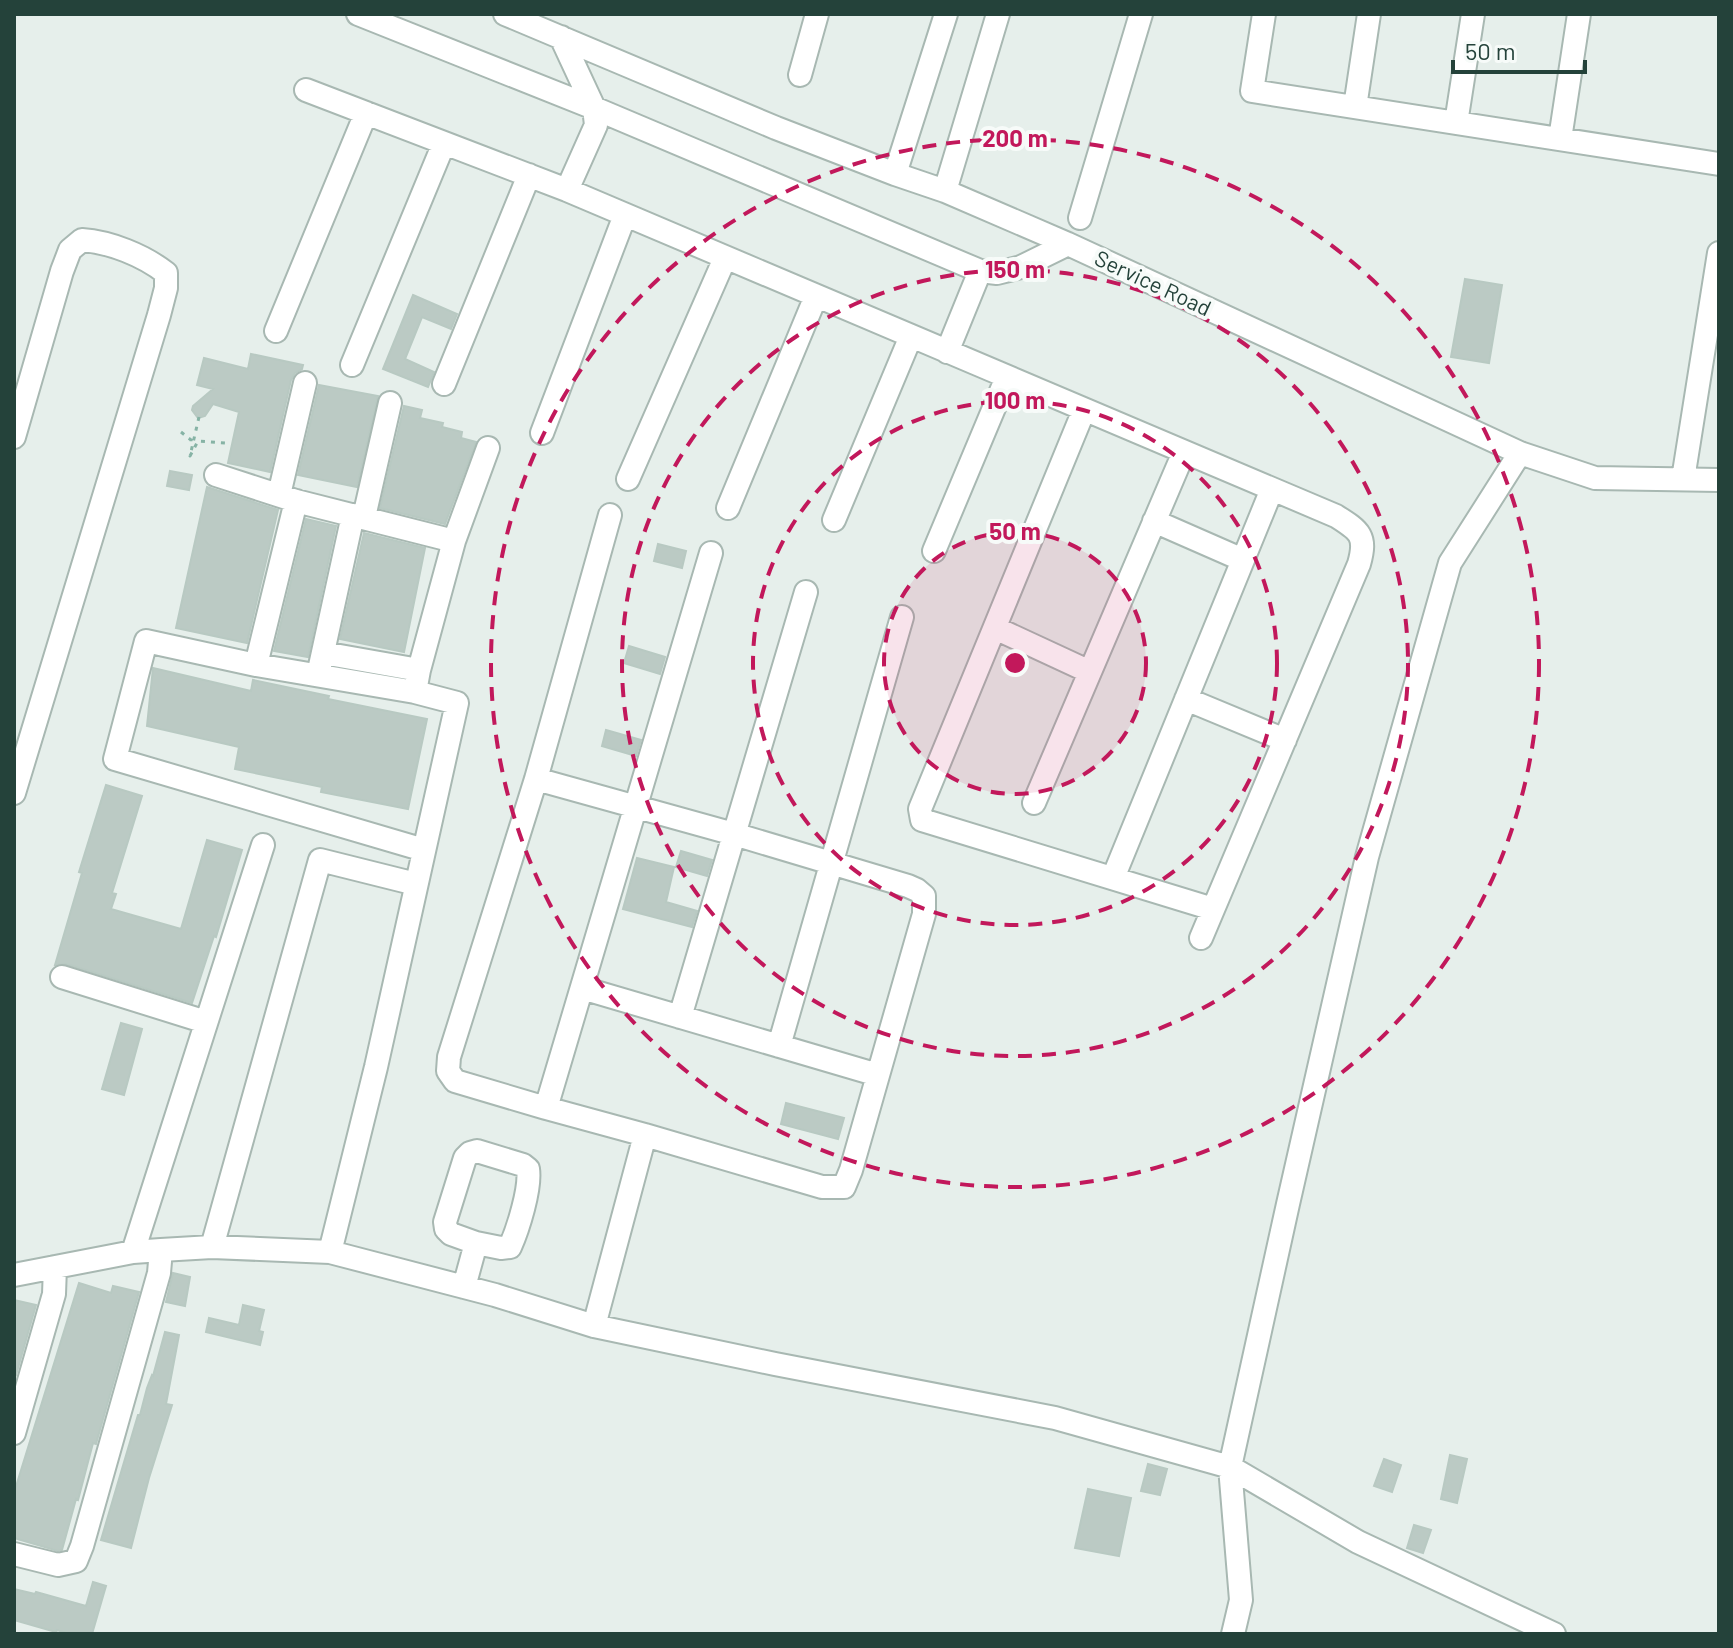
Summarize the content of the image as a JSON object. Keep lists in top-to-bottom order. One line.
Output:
{"streets":{"street":["Service Road"]},"scale_bar":"50 m","rings":["200 m","150 m","100 m","50 m"]}
